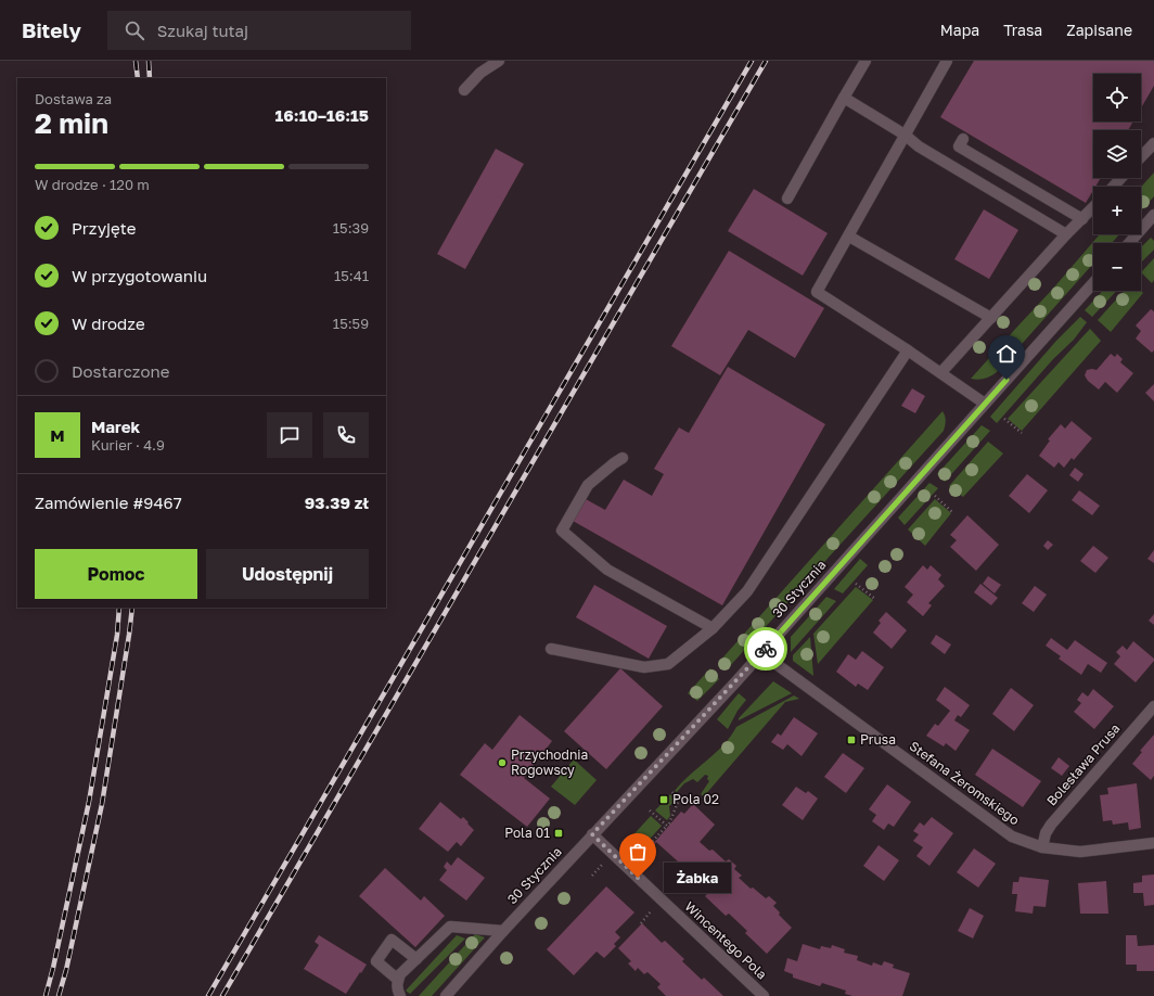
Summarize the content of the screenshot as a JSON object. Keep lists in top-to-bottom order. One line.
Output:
{"streets":{"street":["30 Stycznia","Bolesława Prusa","Stefana Żeromskiego","Wincentego Pola"]},"crossings":[["30 Stycznia","Stefana Żeromskiego"],["30 Stycznia","Wincentego Pola"],["Bolesława Prusa","Stefana Żeromskiego"]],"places":{"transit":["Prusa","Pola 02","Pola 01"],"other":["Przychodnia Rogowscy","Żabka"]},"page":{"header":"Bitely","search":"Szukaj tutaj","nav":["Mapa","Trasa","Zapisane"],"map_buttons":["+","−"],"heading":["2 min","Dostawa za","16:10–16:15"],"panel":["Marek","Kurier · 4.9","Zamówienie #9467","93.39 zł"],"bar":"W drodze · 120 m","list":[["Przyjęte","15:39"],["W przygotowaniu","15:41"],["W drodze","15:59"],"Dostarczone"],"round":"M","buttons":["Pomoc","Udostępnij"],"bubble":"Żabka"}}
